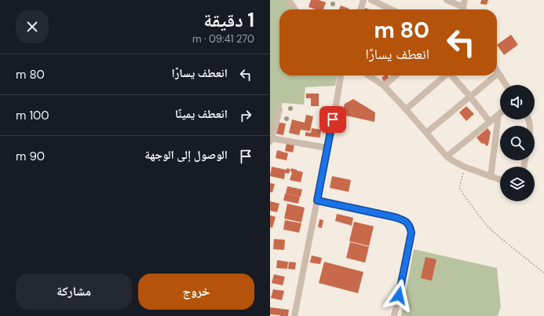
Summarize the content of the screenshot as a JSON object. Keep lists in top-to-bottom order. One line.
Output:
{"page":{"heading":["1 دقيقة","270 m · 09:41"],"turn":["80 m","انعطف يسارًا"],"list":[{"name":"انعطف يسارًا","value":"80 m"},{"name":"انعطف يمينًا","value":"100 m"},{"name":"الوصول إلى الوجهة","value":"90 m"}],"buttons":["خروج","مشاركة"]}}
